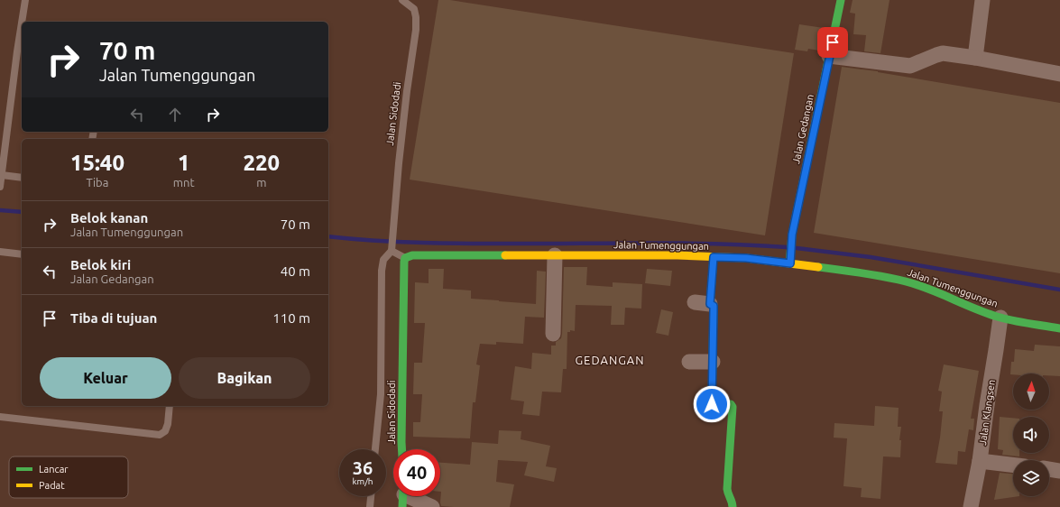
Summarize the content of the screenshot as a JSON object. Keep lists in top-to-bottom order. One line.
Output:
{"streets":{"street":["Jalan Sidodadi","Jalan Gedangan","Jalan Tumenggungan","Jalan Klangsen"]},"crossings":[["Jalan Sidodadi","Jalan Tumenggungan"],["Jalan Gedangan","Jalan Tumenggungan"],["Jalan Tumenggungan","Jalan Klangsen"]],"districts":["GEDANGAN"],"legend":["Lancar","Padat"],"north":"top","page":{"turn":["70 m","Jalan Tumenggungan"],"eta":["15:40","Tiba","1","mnt","220","m"],"list":[{"name":"Belok kanan","note":"Jalan Tumenggungan","value":"70 m"},{"name":"Belok kiri","note":"Jalan Gedangan","value":"40 m"},{"name":"Tiba di tujuan","value":"110 m"}],"buttons":["Keluar","Bagikan"],"speed":"36 km/h","limit":"40"}}
